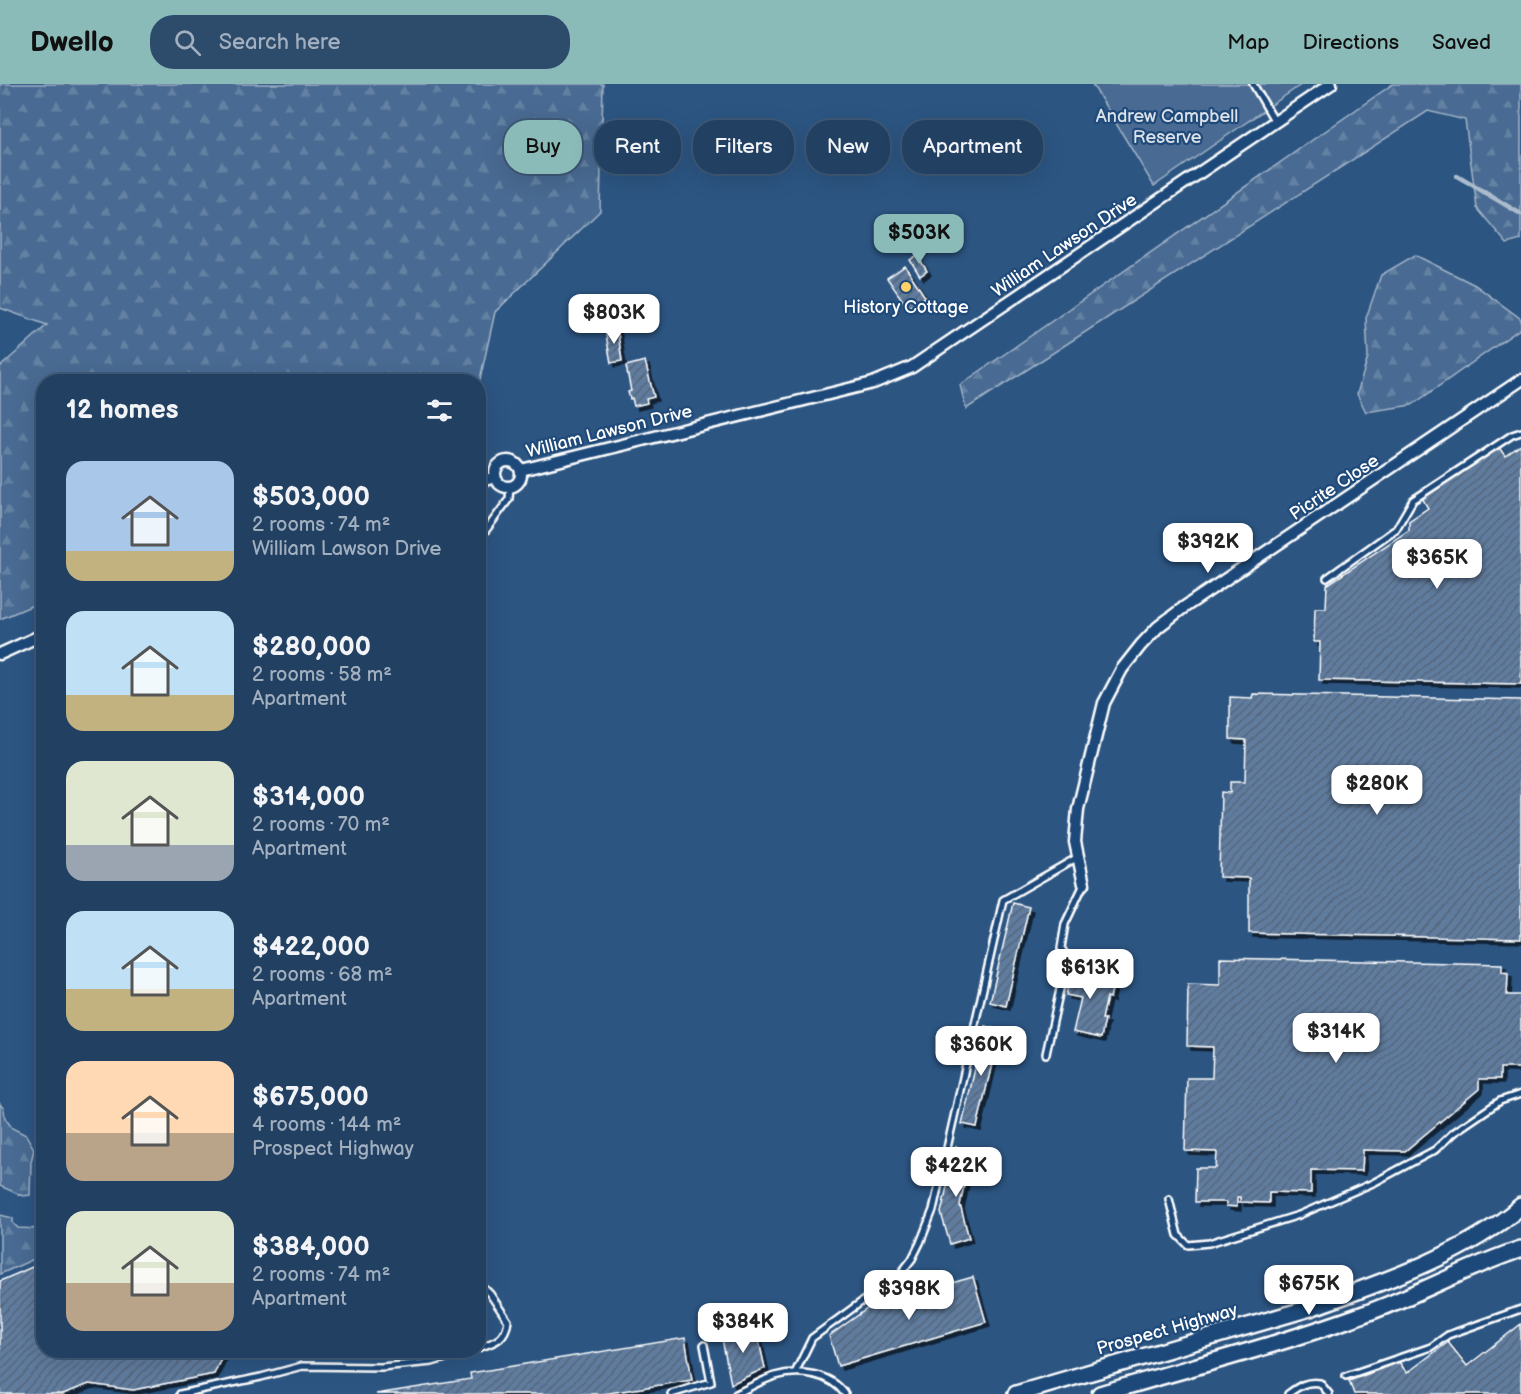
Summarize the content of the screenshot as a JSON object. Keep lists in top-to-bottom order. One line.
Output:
{"streets":{"main road":["Prospect Highway"],"street":["William Lawson Drive","Picrite Close"]},"parks":["Andrew Campbell Reserve"],"places":["History Cottage"],"page":{"header":"Dwello","search":"Search here","nav":["Map","Directions","Saved"],"chip":["Buy","Rent","Filters","New","Apartment"],"price":["$503K","$803K","$392K","$365K","$280K","$613K","$314K","$360K","$422K","$675K","$398K","$384K"],"heading":"12 homes","list":[{"name":"$503,000","note":"2 rooms · 74 m² · William Lawson Drive"},{"name":"$280,000","note":"2 rooms · 58 m² · Apartment"},{"name":"$314,000","note":"2 rooms · 70 m² · Apartment"},{"name":"$422,000","note":"2 rooms · 68 m² · Apartment"},{"name":"$675,000","note":"4 rooms · 144 m² · Prospect Highway"},{"name":"$384,000","note":"2 rooms · 74 m² · Apartment"}]}}
